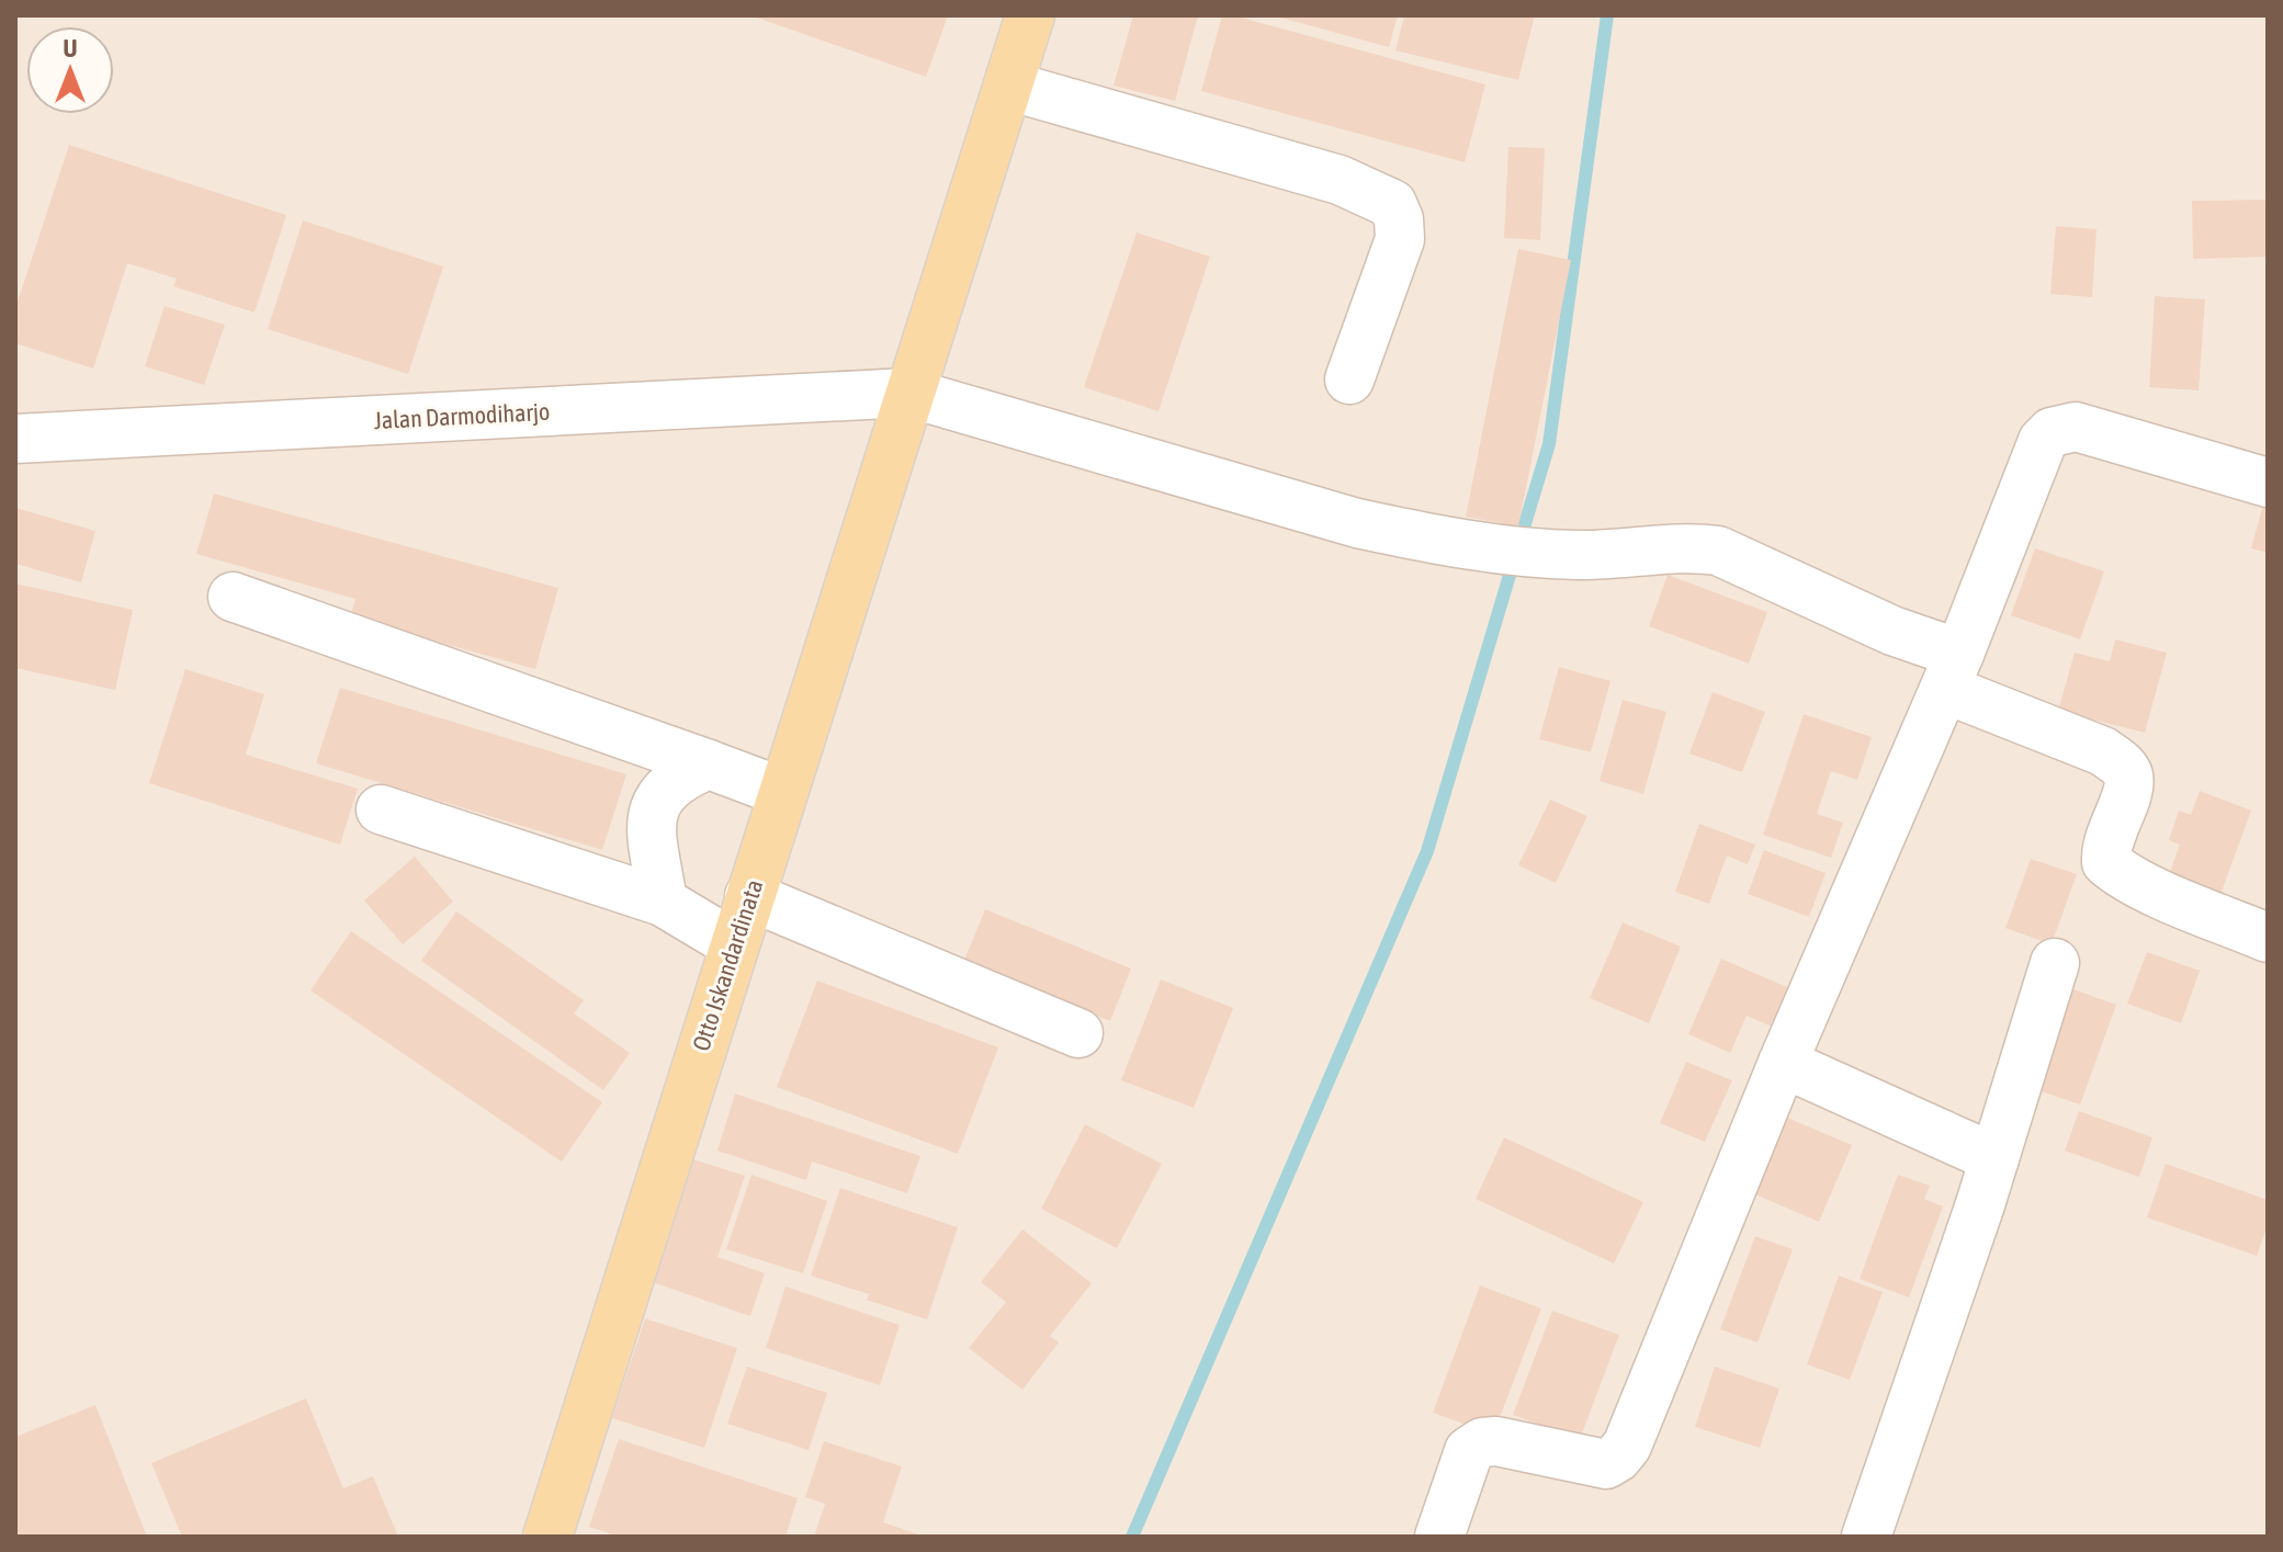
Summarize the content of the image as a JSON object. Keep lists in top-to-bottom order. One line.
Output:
{"streets":{"main road":["Otto Iskandardinata"],"street":["Jalan Darmodiharjo"]},"crossings":[["Jalan Darmodiharjo","Otto Iskandardinata"]],"north":"top"}
